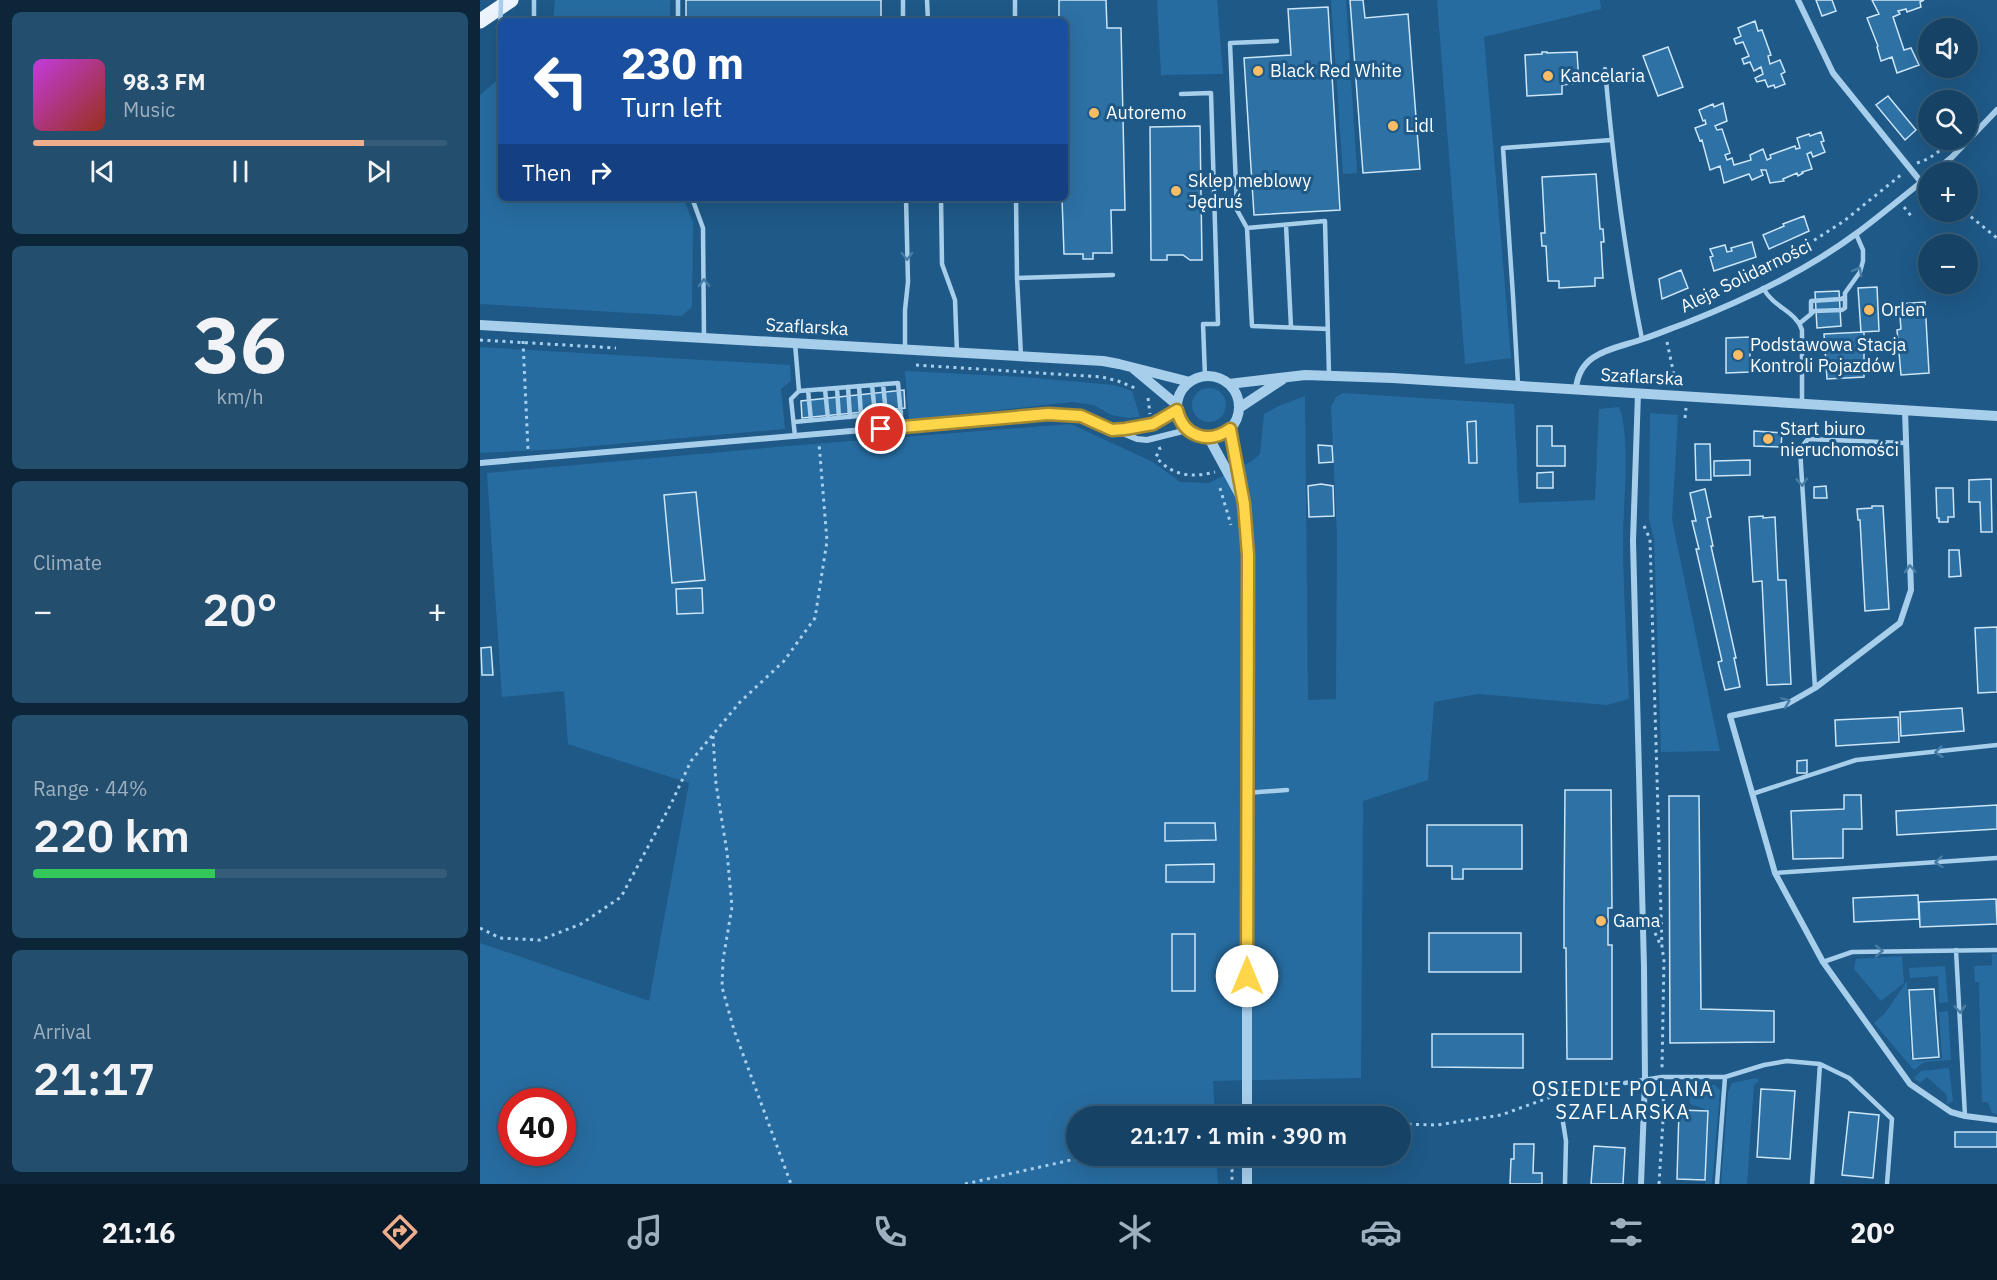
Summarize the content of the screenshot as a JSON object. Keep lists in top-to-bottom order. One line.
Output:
{"streets":{"street":["Aleja Solidarności","Szaflarska"]},"crossings":[["Aleja Solidarności","Szaflarska"]],"districts":["OSIEDLE POLANA SZAFLARSKA"],"places":["Black Red White","Kancelaria","Autoremo","Lidl","Sklep meblowy Jędruś","Orlen","Podstawowa Stacja Kontroli Pojazdów","Start biuro nieruchomości","Gama"],"page":{"map_buttons":["+","−"],"turn":["230 m","Turn left"],"song":["98.3 FM","Music"],"then":"Then","tile":[["36","km/h"],"Climate",["Range · 44%","220 km"],["Arrival","21:17"]],"heat":["−","20°","+"],"limit":"40","trip":"21:17 · 1 min · 390 m","tabs":["21:16","20°"]}}
